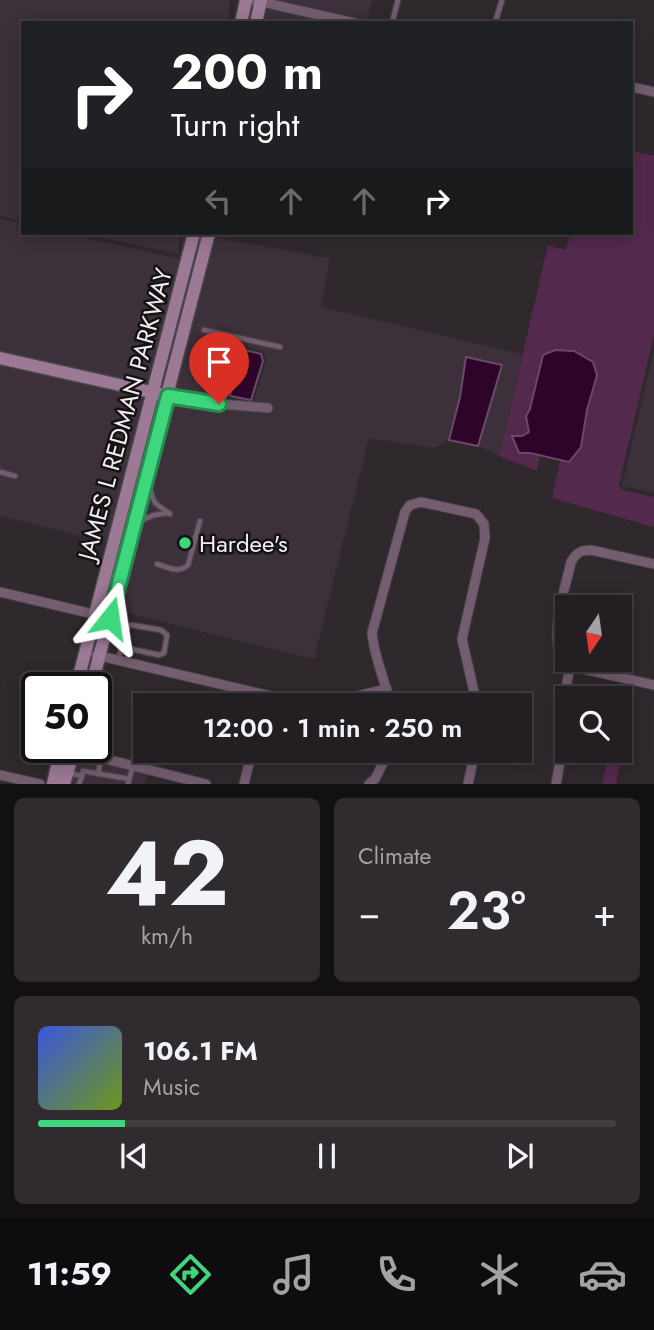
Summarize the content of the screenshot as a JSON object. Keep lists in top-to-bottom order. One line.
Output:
{"streets":{"main road":["JAMES L REDMAN PARKWAY"]},"places":["Hardee's"],"north":"bottom","page":{"turn":["200 m","Turn right"],"limit":"50","trip":"12:00 · 1 min · 250 m","tile":[["42","km/h"],"Climate"],"heat":["−","23°","+"],"song":["106.1 FM","Music"],"tabs":"11:59"}}
